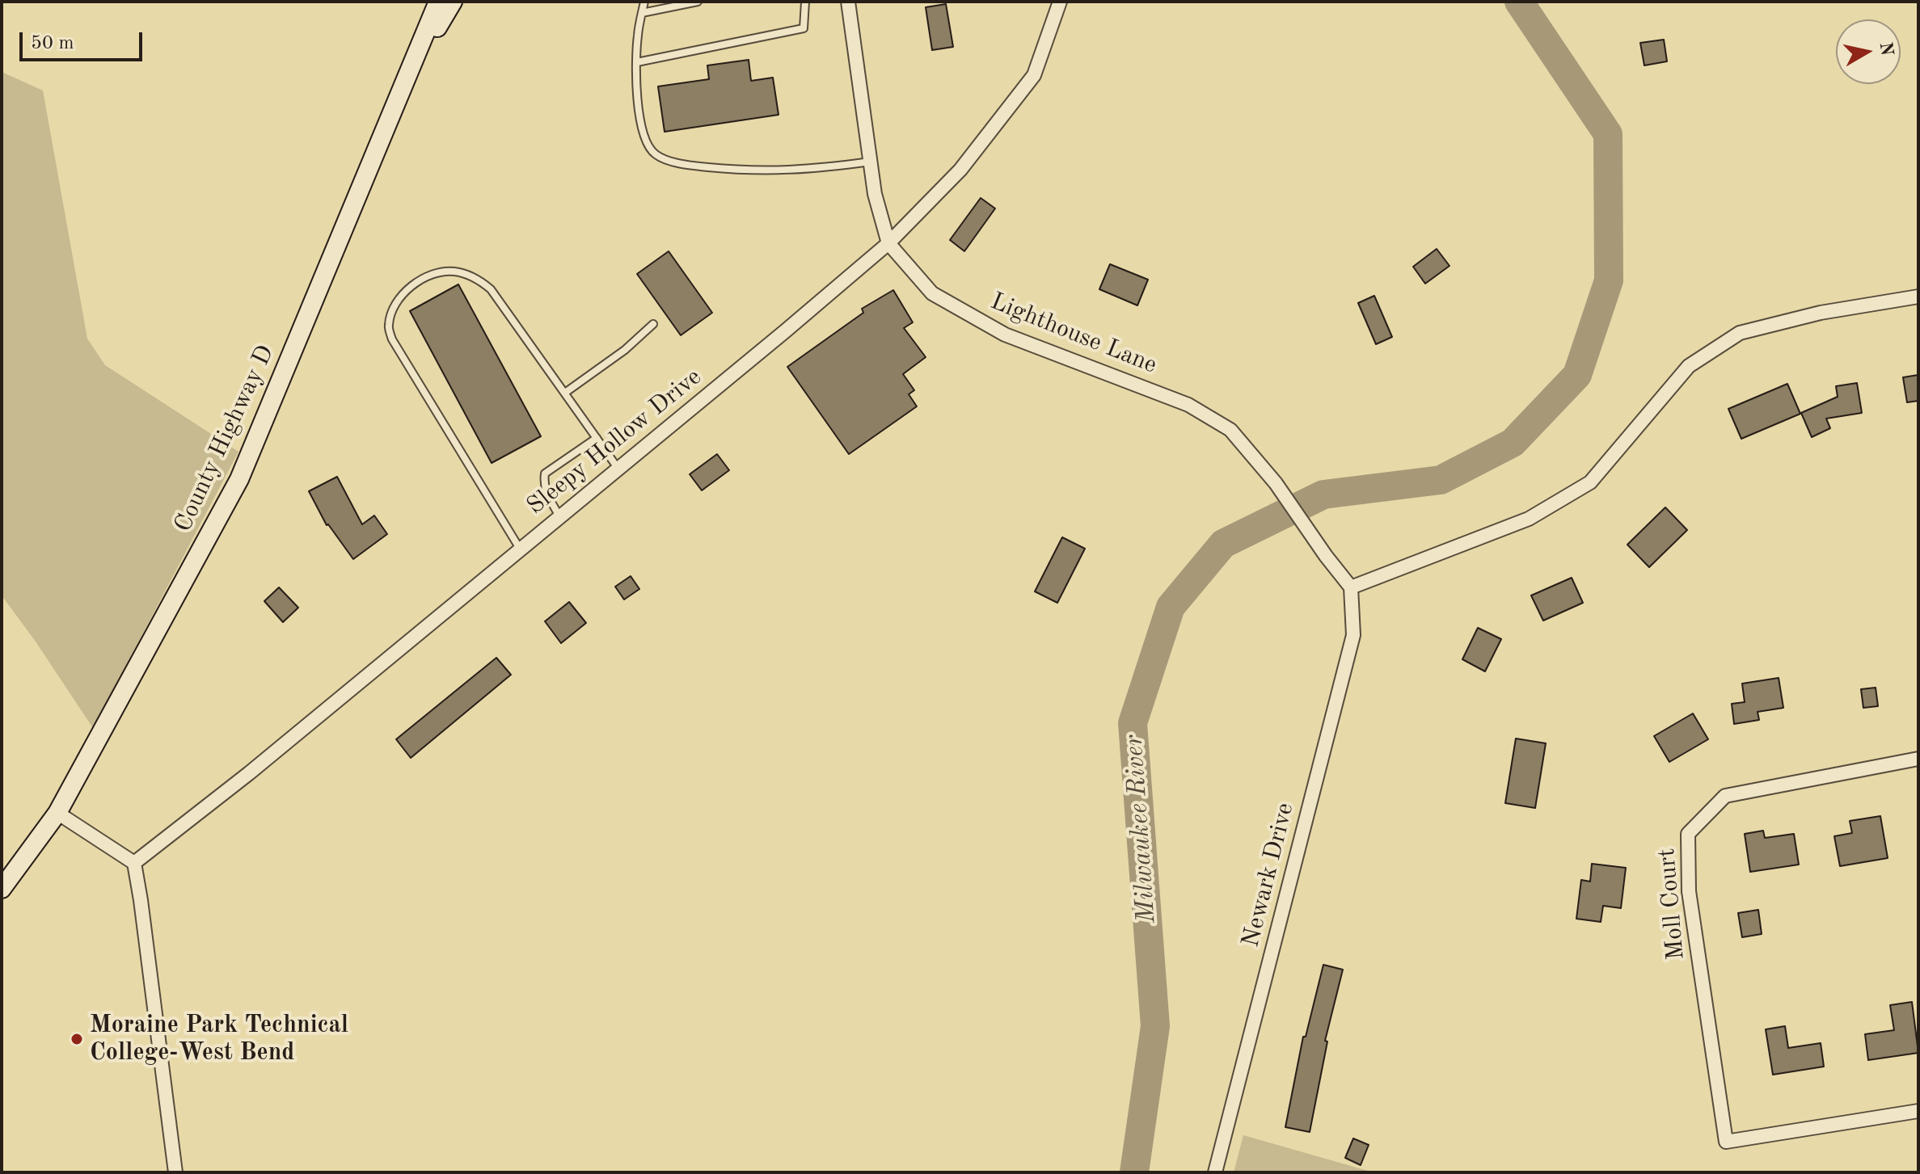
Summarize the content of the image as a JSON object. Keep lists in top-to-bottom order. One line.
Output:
{"streets":{"main road":["County Highway D"],"street":["Lighthouse Lane","Sleepy Hollow Drive","Newark Drive","Moll Court"]},"crossings":[["Lighthouse Lane","Sleepy Hollow Drive"],["Lighthouse Lane","Newark Drive"]],"water":["Milwaukee River"],"places":["Moraine Park Technical College-West Bend"],"scale_bar":"50 m","north":"right"}
